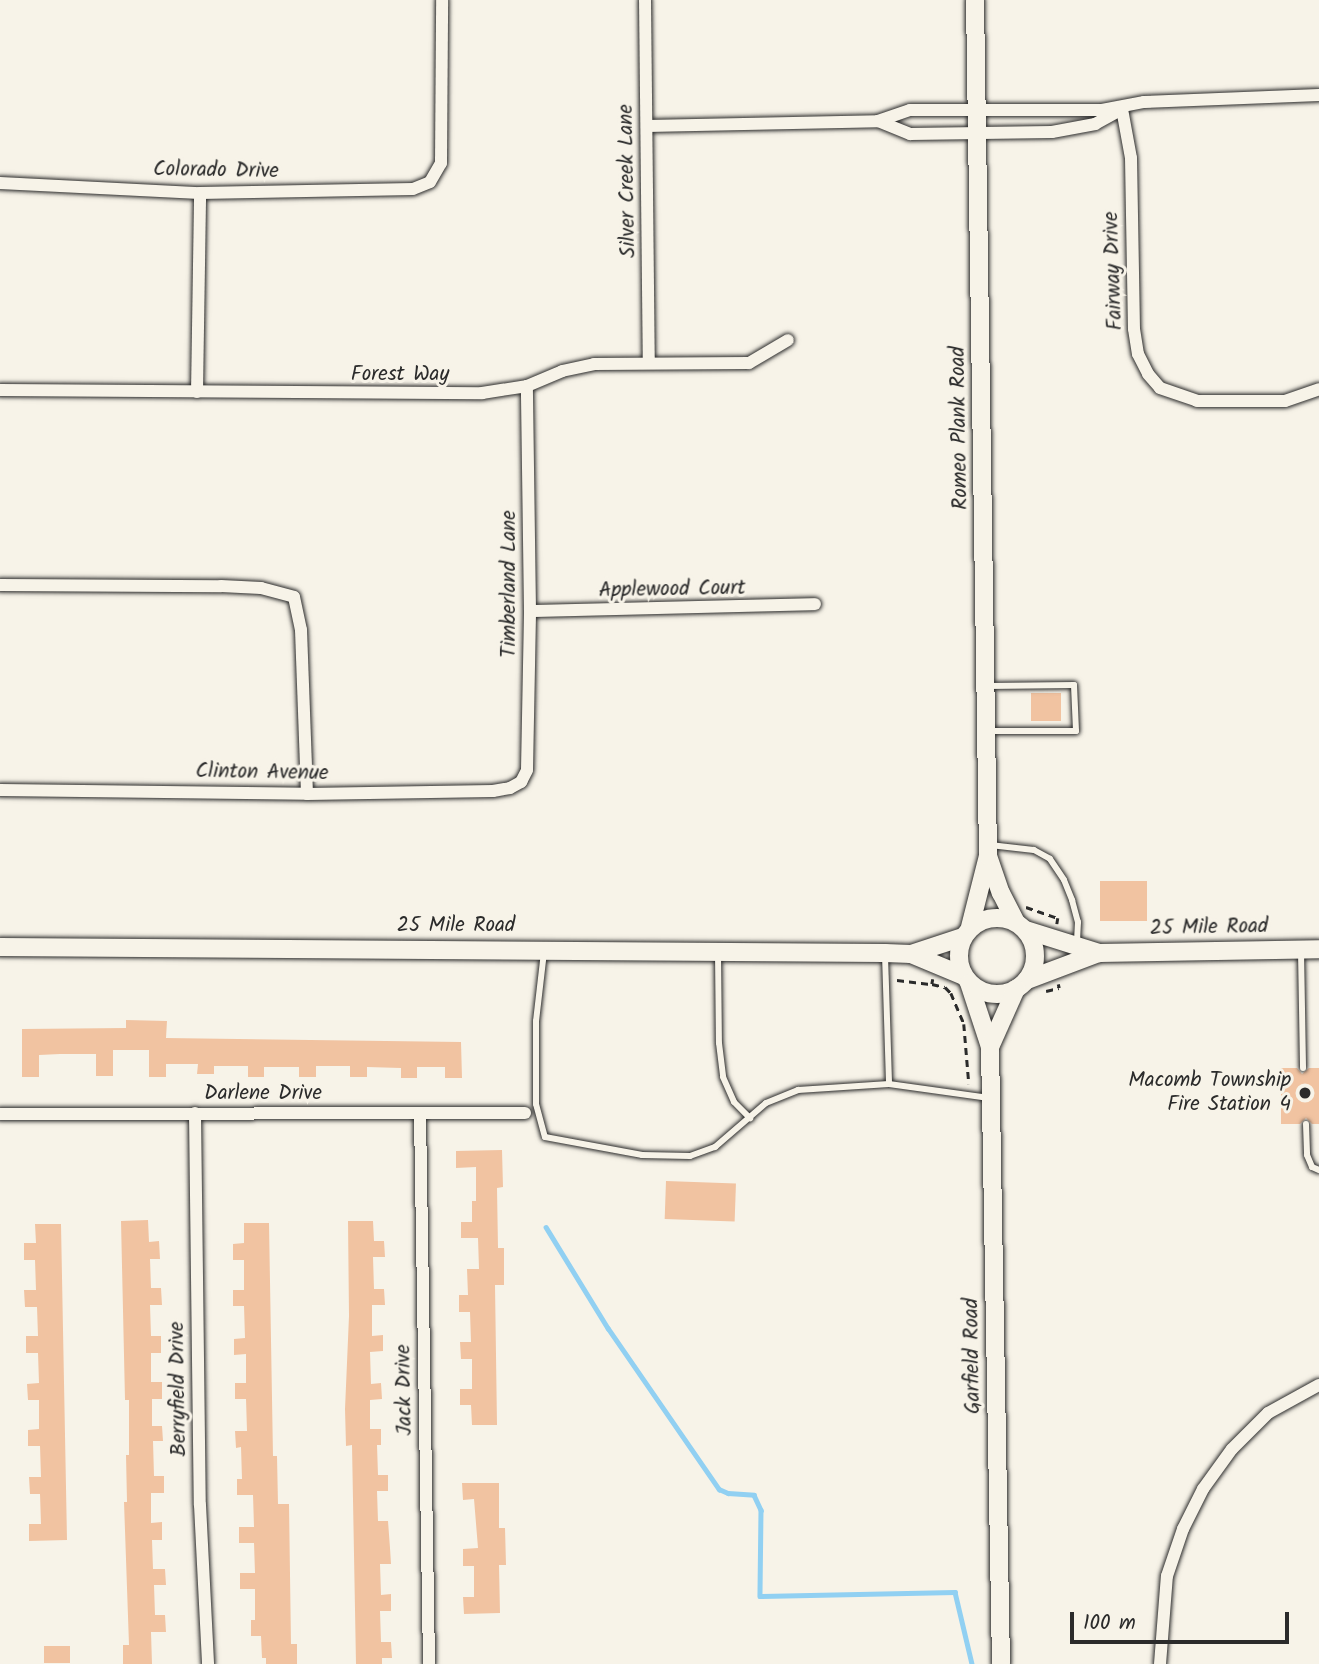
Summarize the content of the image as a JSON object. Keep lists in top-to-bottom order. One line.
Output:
{"streets":{"street":["Colorado Drive","Silver Creek Lane","Fairway Drive","Forest Way","Romeo Plank Road","Timberland Lane","Applewood Court","Clinton Avenue","25 Mile Road","Darlene Drive","Garfield Road","Berryfield Drive","Jack Drive"]},"crossings":[["Silver Creek Lane","Forest Way"],["Forest Way","Timberland Lane"],["Romeo Plank Road","25 Mile Road"],["Romeo Plank Road","Garfield Road"],["Timberland Lane","Applewood Court"],["Timberland Lane","Clinton Avenue"],["25 Mile Road","Garfield Road"],["Darlene Drive","Berryfield Drive"],["Darlene Drive","Jack Drive"]],"places":["Macomb Township Fire Station 4"],"scale_bar":"100 m"}
